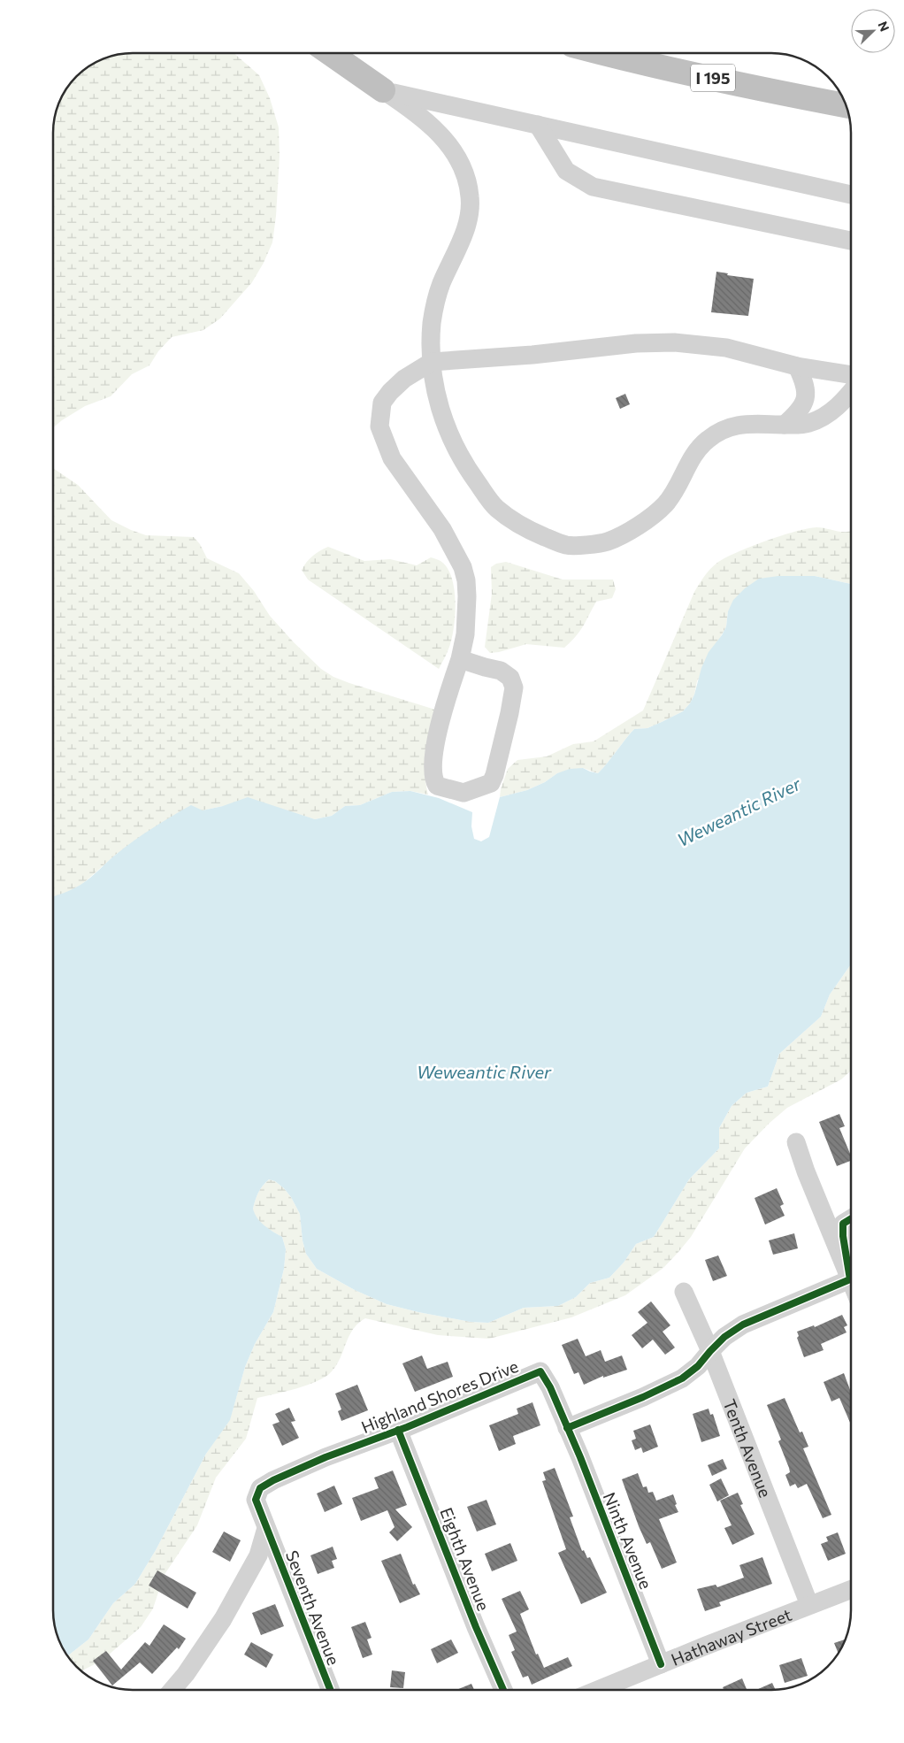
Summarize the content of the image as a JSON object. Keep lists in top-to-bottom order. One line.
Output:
{"streets":{"highway":["I 195"],"street":["Highland Shores Drive","Tenth Avenue","Ninth Avenue","Eighth Avenue","Seventh Avenue","Hathaway Street"]},"crossings":[["Highland Shores Drive","Ninth Avenue"],["Highland Shores Drive","Eighth Avenue"],["Highland Shores Drive","Seventh Avenue"],["Tenth Avenue","Hathaway Street"],["Ninth Avenue","Hathaway Street"]],"water":["Weweantic River"],"north":"top right"}
